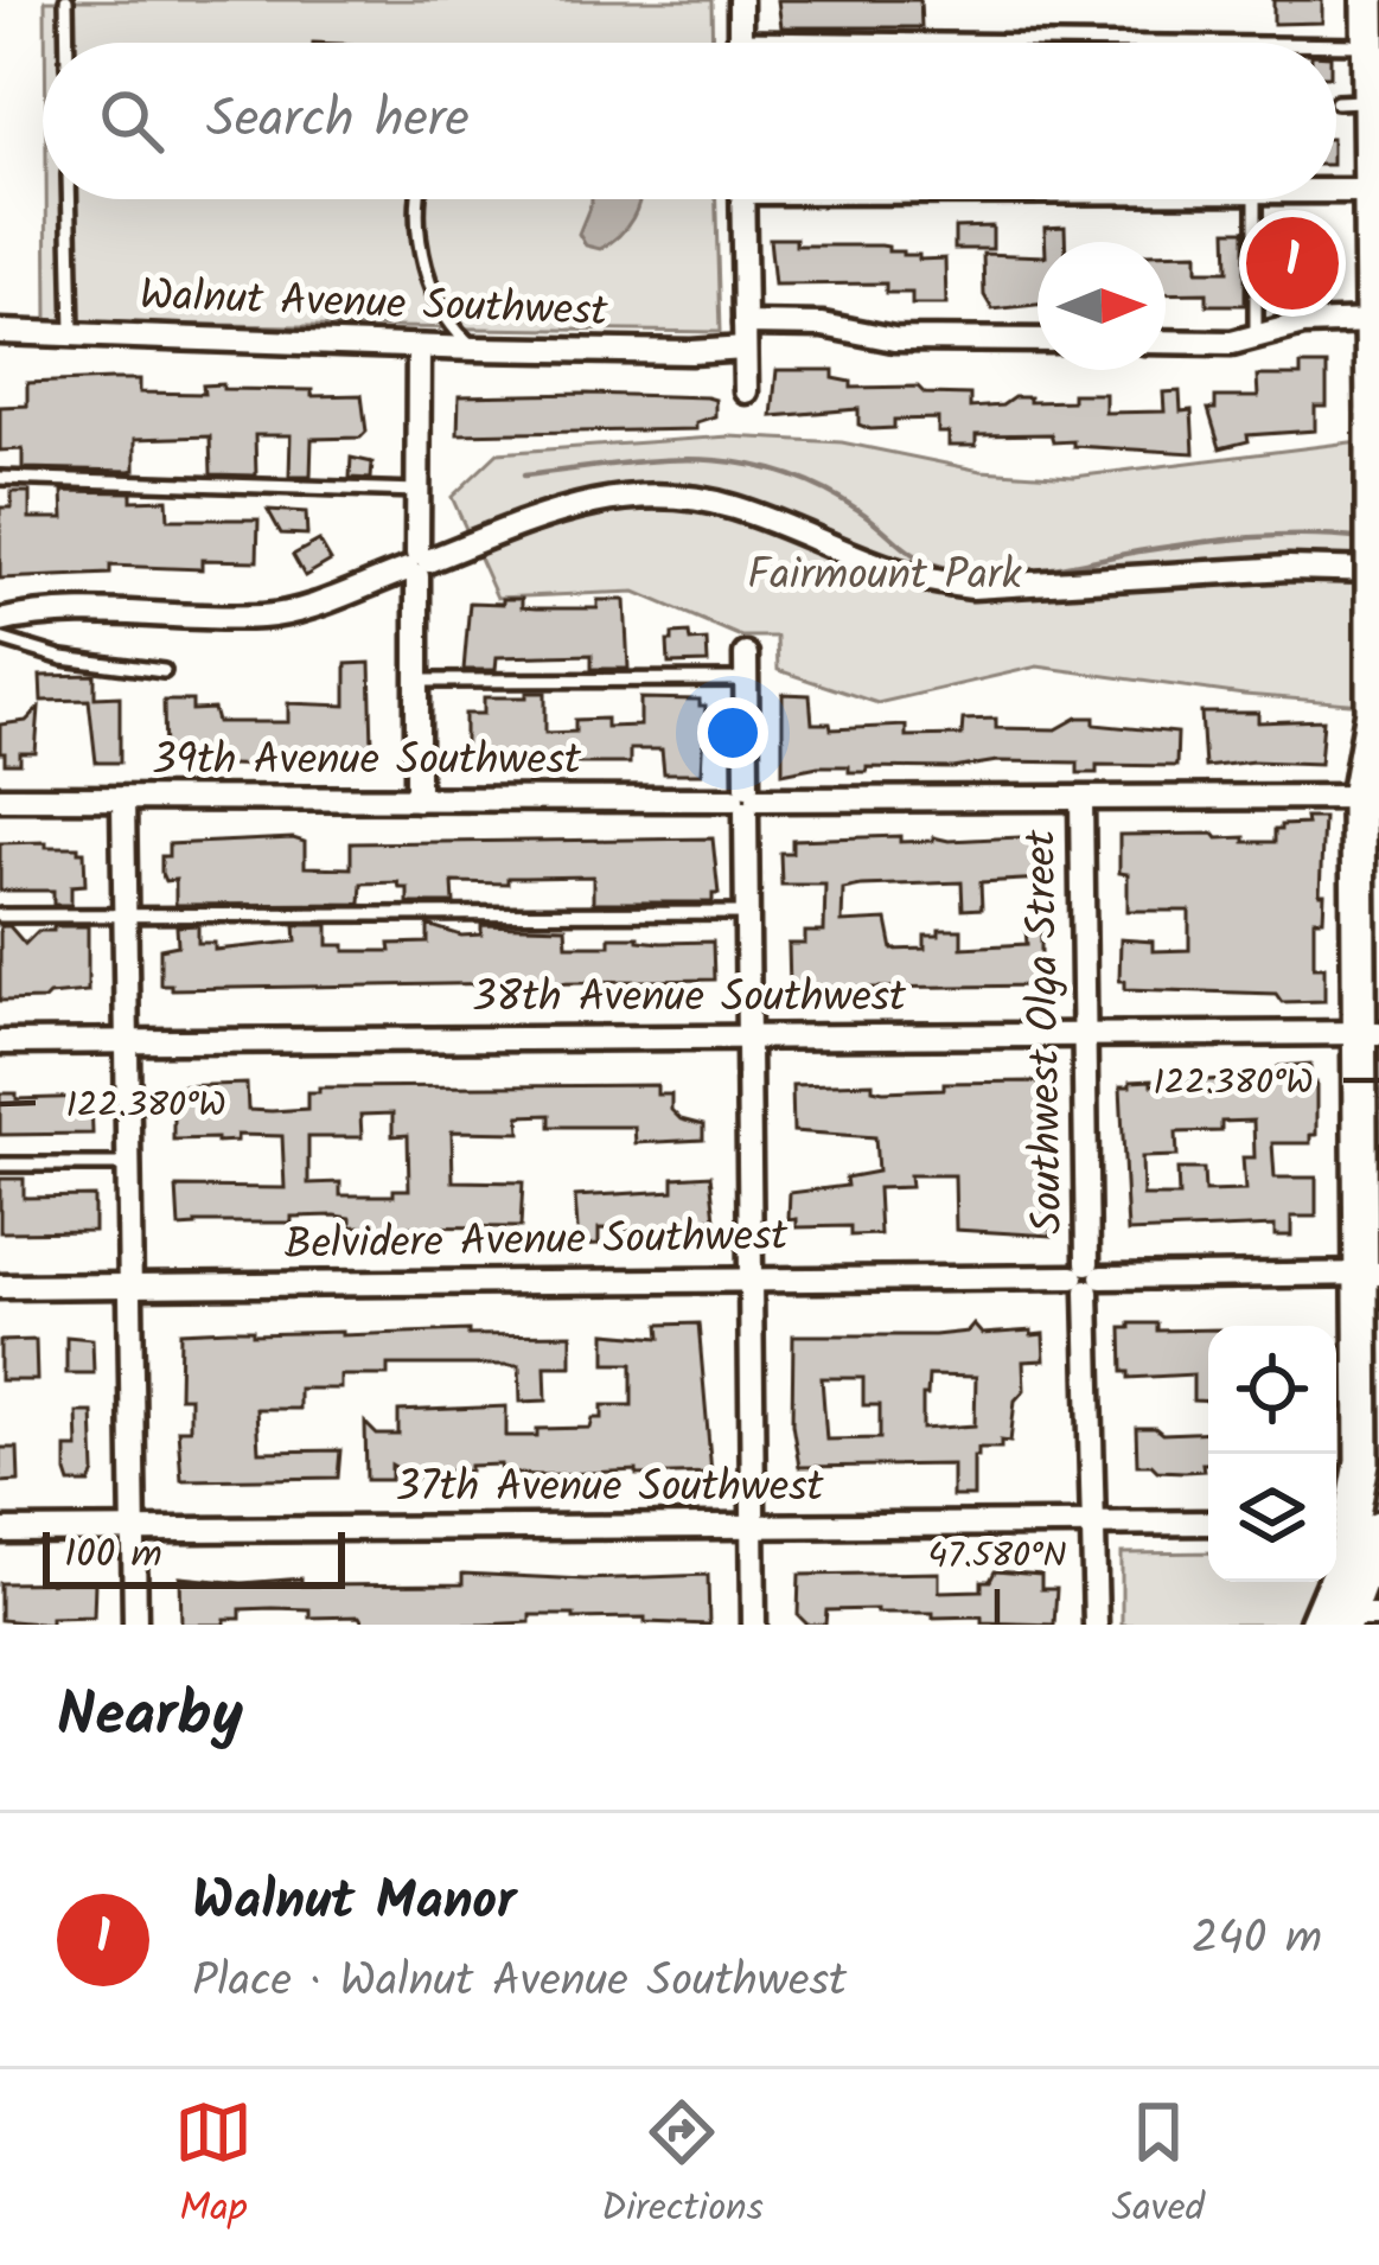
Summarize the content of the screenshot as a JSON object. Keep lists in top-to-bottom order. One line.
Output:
{"streets":{"street":["Walnut Avenue Southwest","39th Avenue Southwest","38th Avenue Southwest","Southwest Olga Street","Belvidere Avenue Southwest","37th Avenue Southwest"]},"crossings":[["39th Avenue Southwest","Southwest Olga Street"],["38th Avenue Southwest","Southwest Olga Street"],["Southwest Olga Street","Belvidere Avenue Southwest"],["Southwest Olga Street","37th Avenue Southwest"]],"parks":["Fairmount Park"],"scale_bar":"100 m","north":"right","page":{"search":"Search here","pins":"1","scale":"100 m","heading":"Nearby","list":[{"mark":"1","name":"Walnut Manor","note":"Place · Walnut Avenue Southwest","value":"240 m"}],"nav":["Map","Directions","Saved"]},"coordinates":["122.380°W","47.580°N"]}
